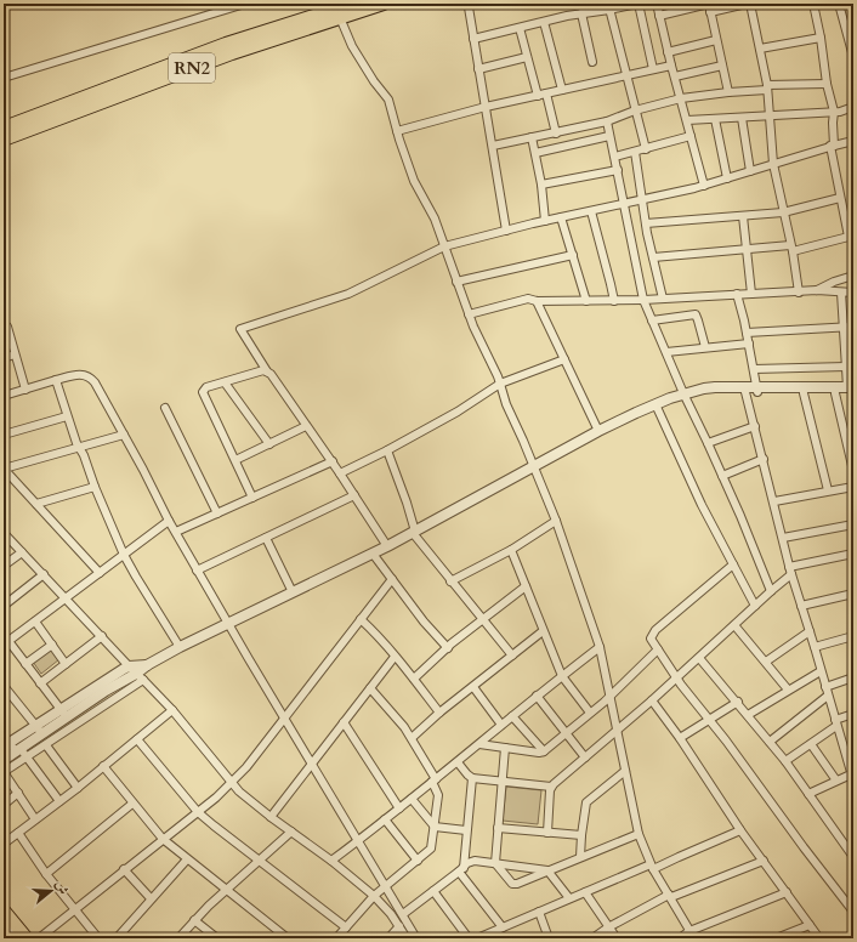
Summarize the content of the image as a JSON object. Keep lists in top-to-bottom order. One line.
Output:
{"streets":{"main road":["RN2"]},"north":"right"}
